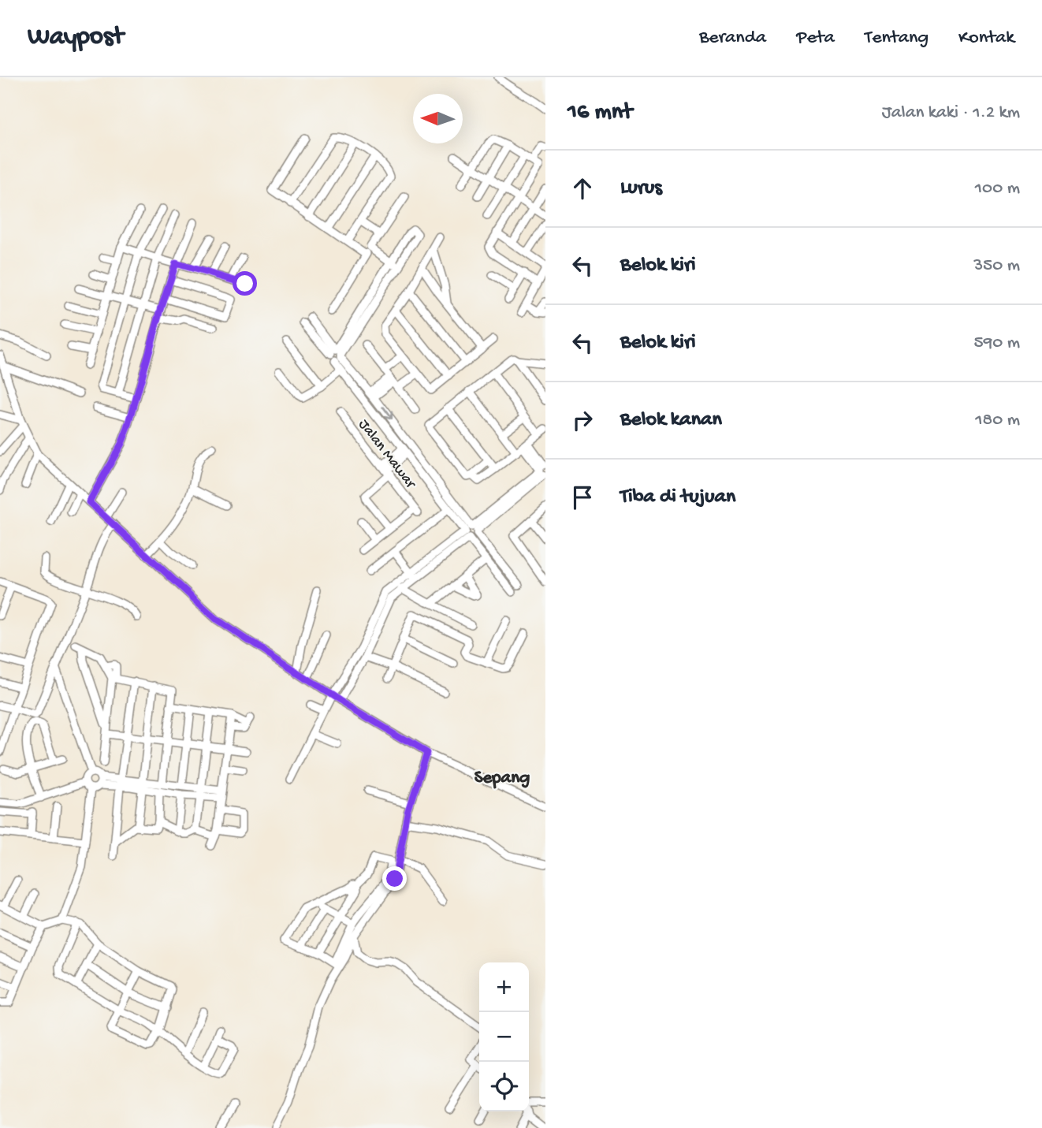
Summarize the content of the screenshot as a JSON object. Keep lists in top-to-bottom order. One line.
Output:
{"streets":{"street":["Jalan Mawar"]},"districts":["Sepang"],"north":"left","page":{"header":"Waypost","nav":["Beranda","Peta","Tentang","Kontak"],"heading":["16 mnt","Jalan kaki · 1.2 km"],"list":[["Lurus","100 m"],["Belok kiri","350 m"],["Belok kiri","590 m"],["Belok kanan","180 m"],"Tiba di tujuan"],"map_buttons":["+","−"]}}
